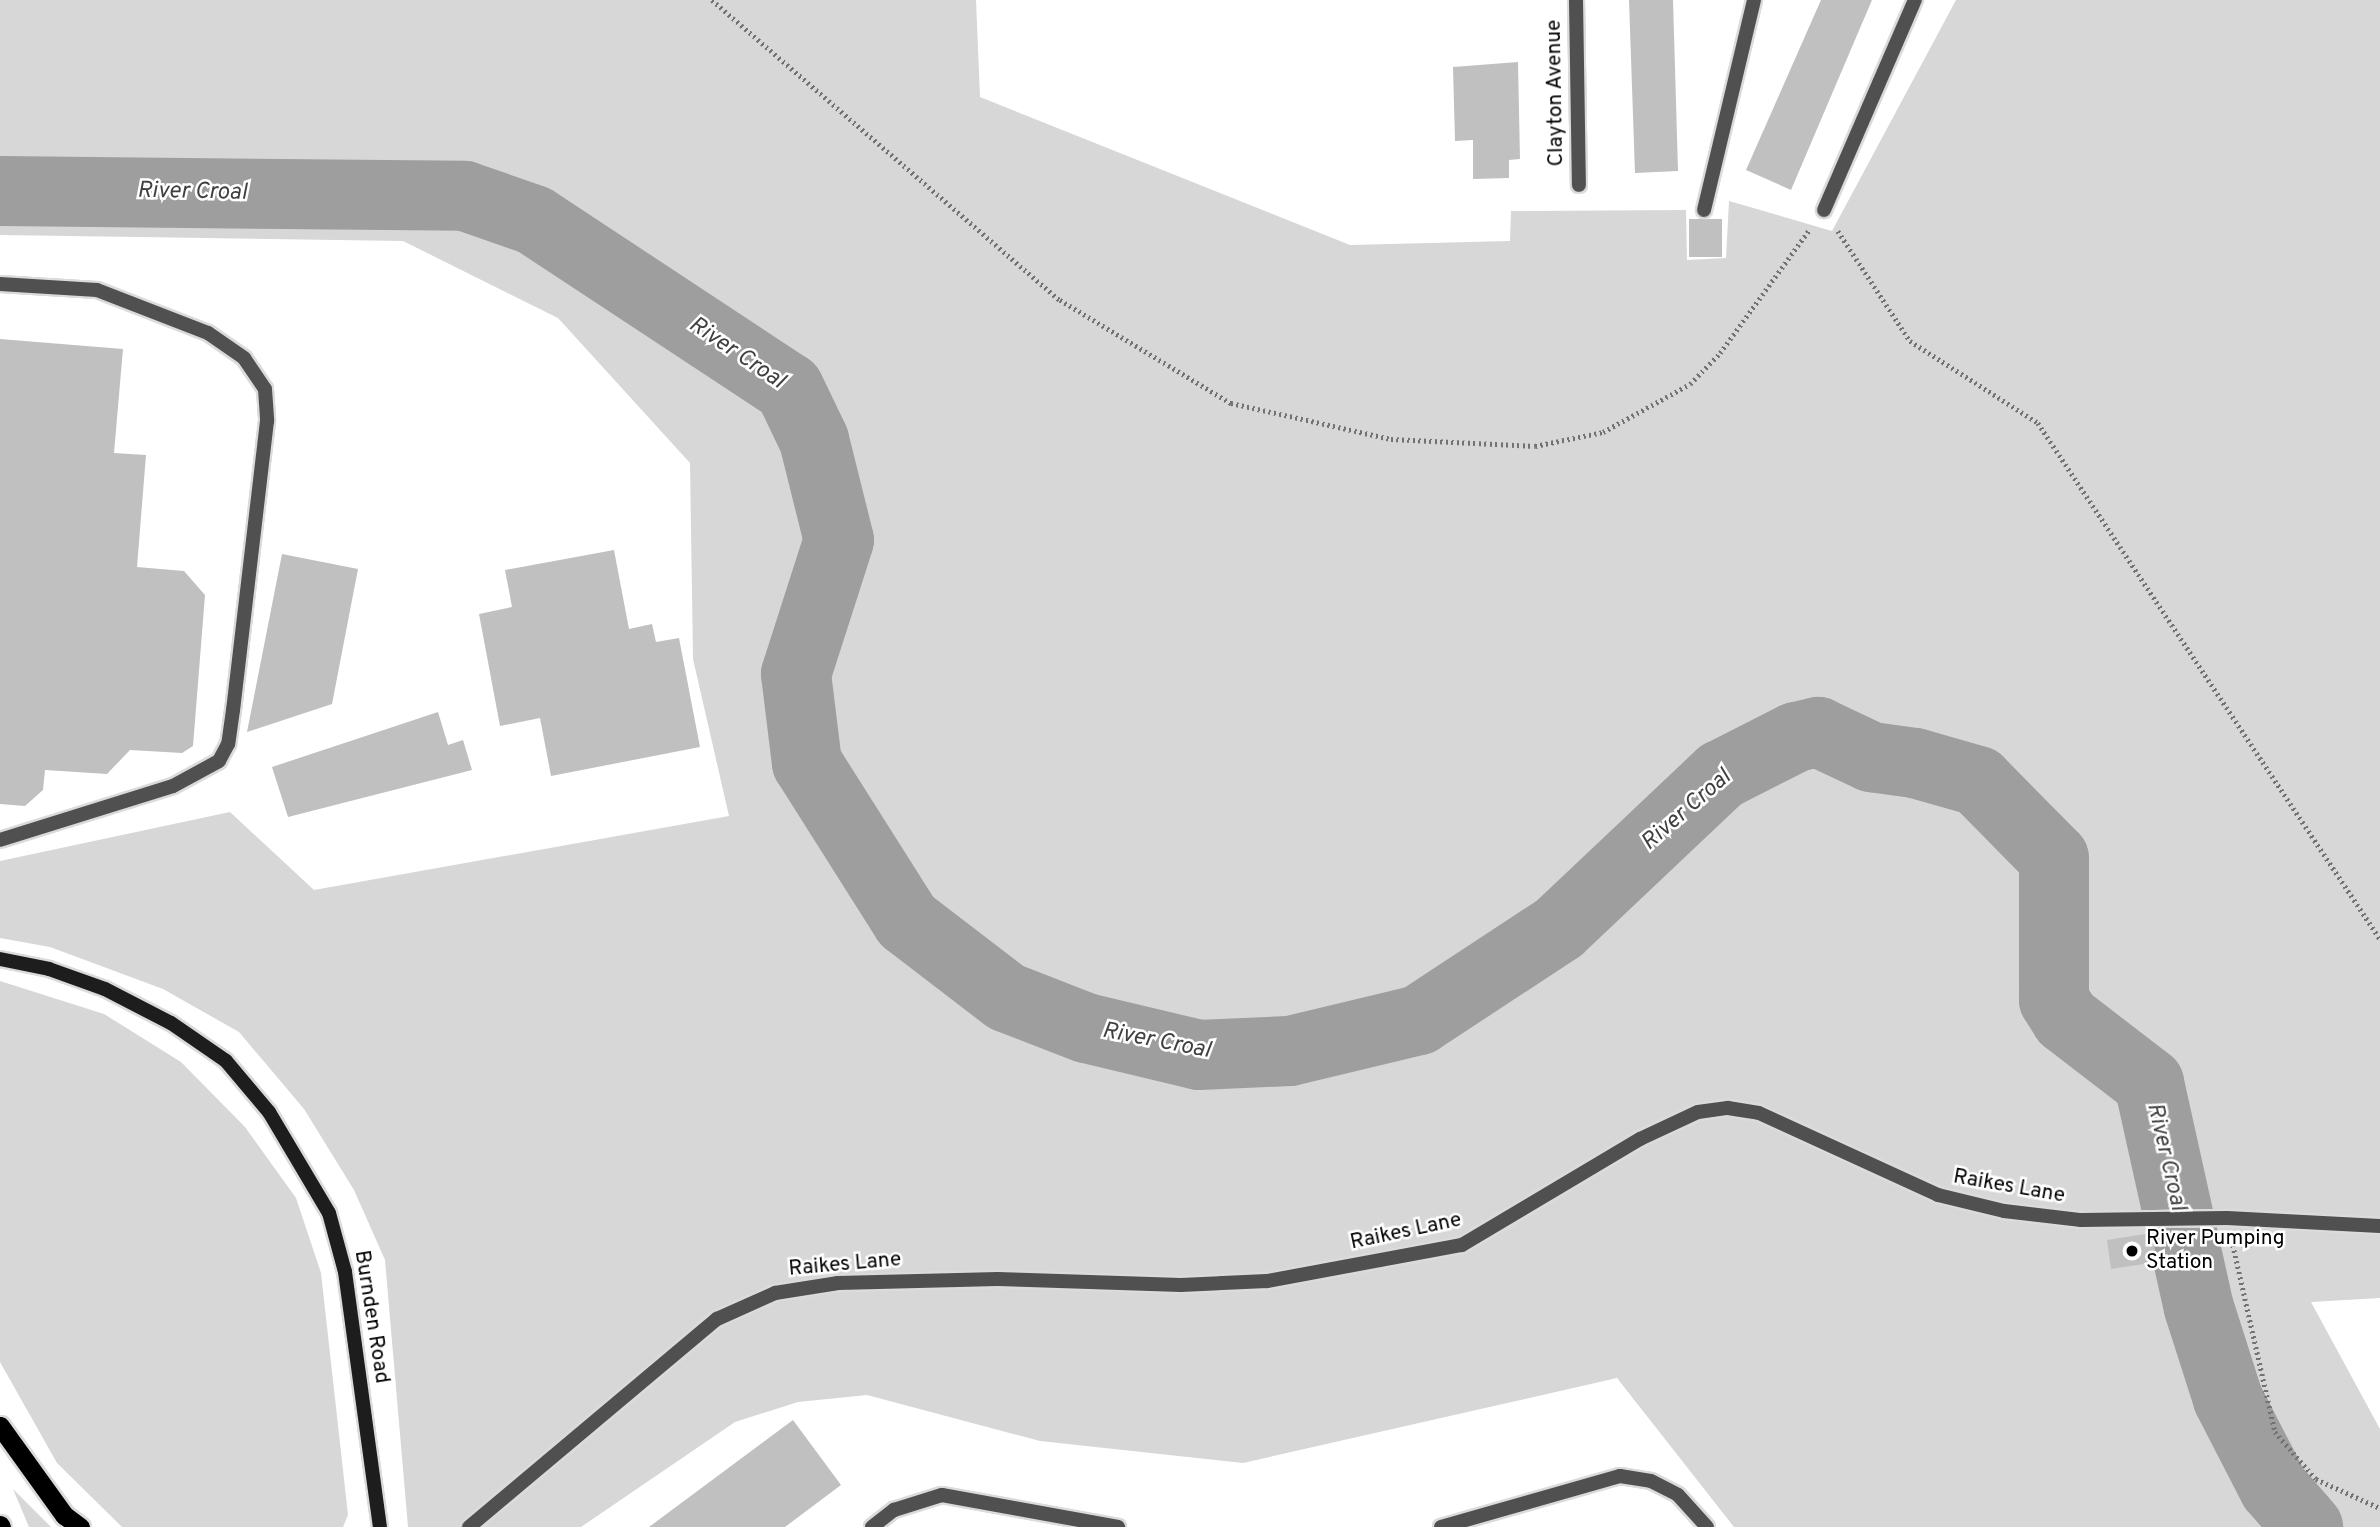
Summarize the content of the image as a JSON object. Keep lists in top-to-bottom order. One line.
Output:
{"streets":{"main road":["Burnden Road"],"street":["Clayton Avenue","Raikes Lane"]},"water":["River Croal"],"places":["River Pumping Station"]}
